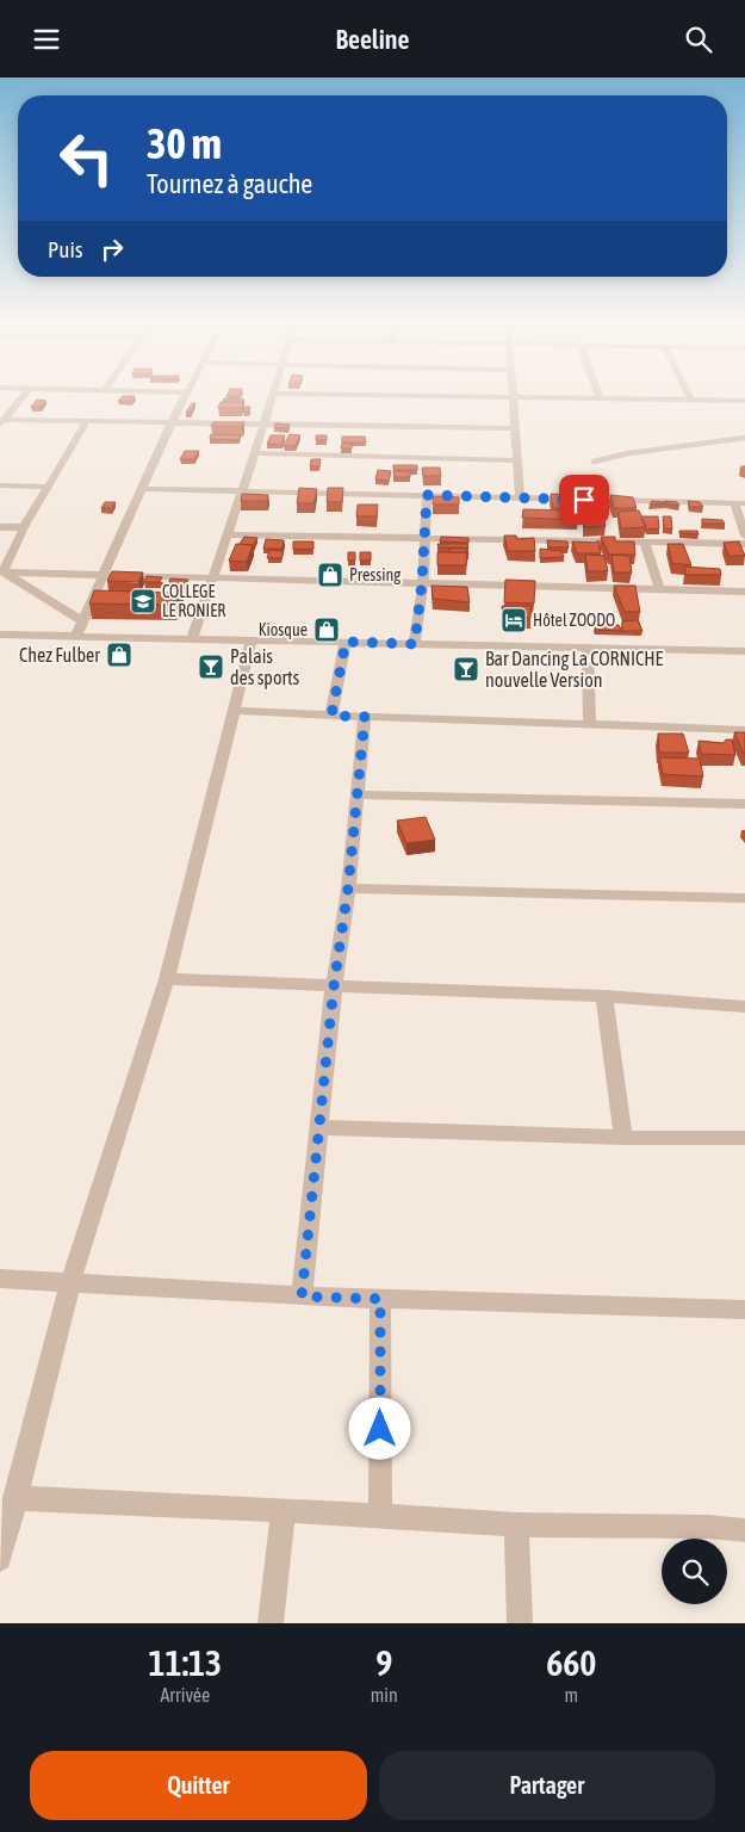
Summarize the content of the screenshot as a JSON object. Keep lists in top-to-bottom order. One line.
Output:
{"places":{"shop":["Pressing","Kiosque","Chez Fulber"],"school or university":["COLLEGE LE RONIER"],"hotel":["Hôtel ZOODO"],"bar":["Palais des sports","Bar Dancing La CORNICHE nouvelle Version"]},"page":{"header":"Beeline","turn":["30 m","Tournez à gauche"],"then":"Puis","eta":["11:13","Arrivée","9","min","660","m"],"buttons":["Quitter","Partager"]}}
